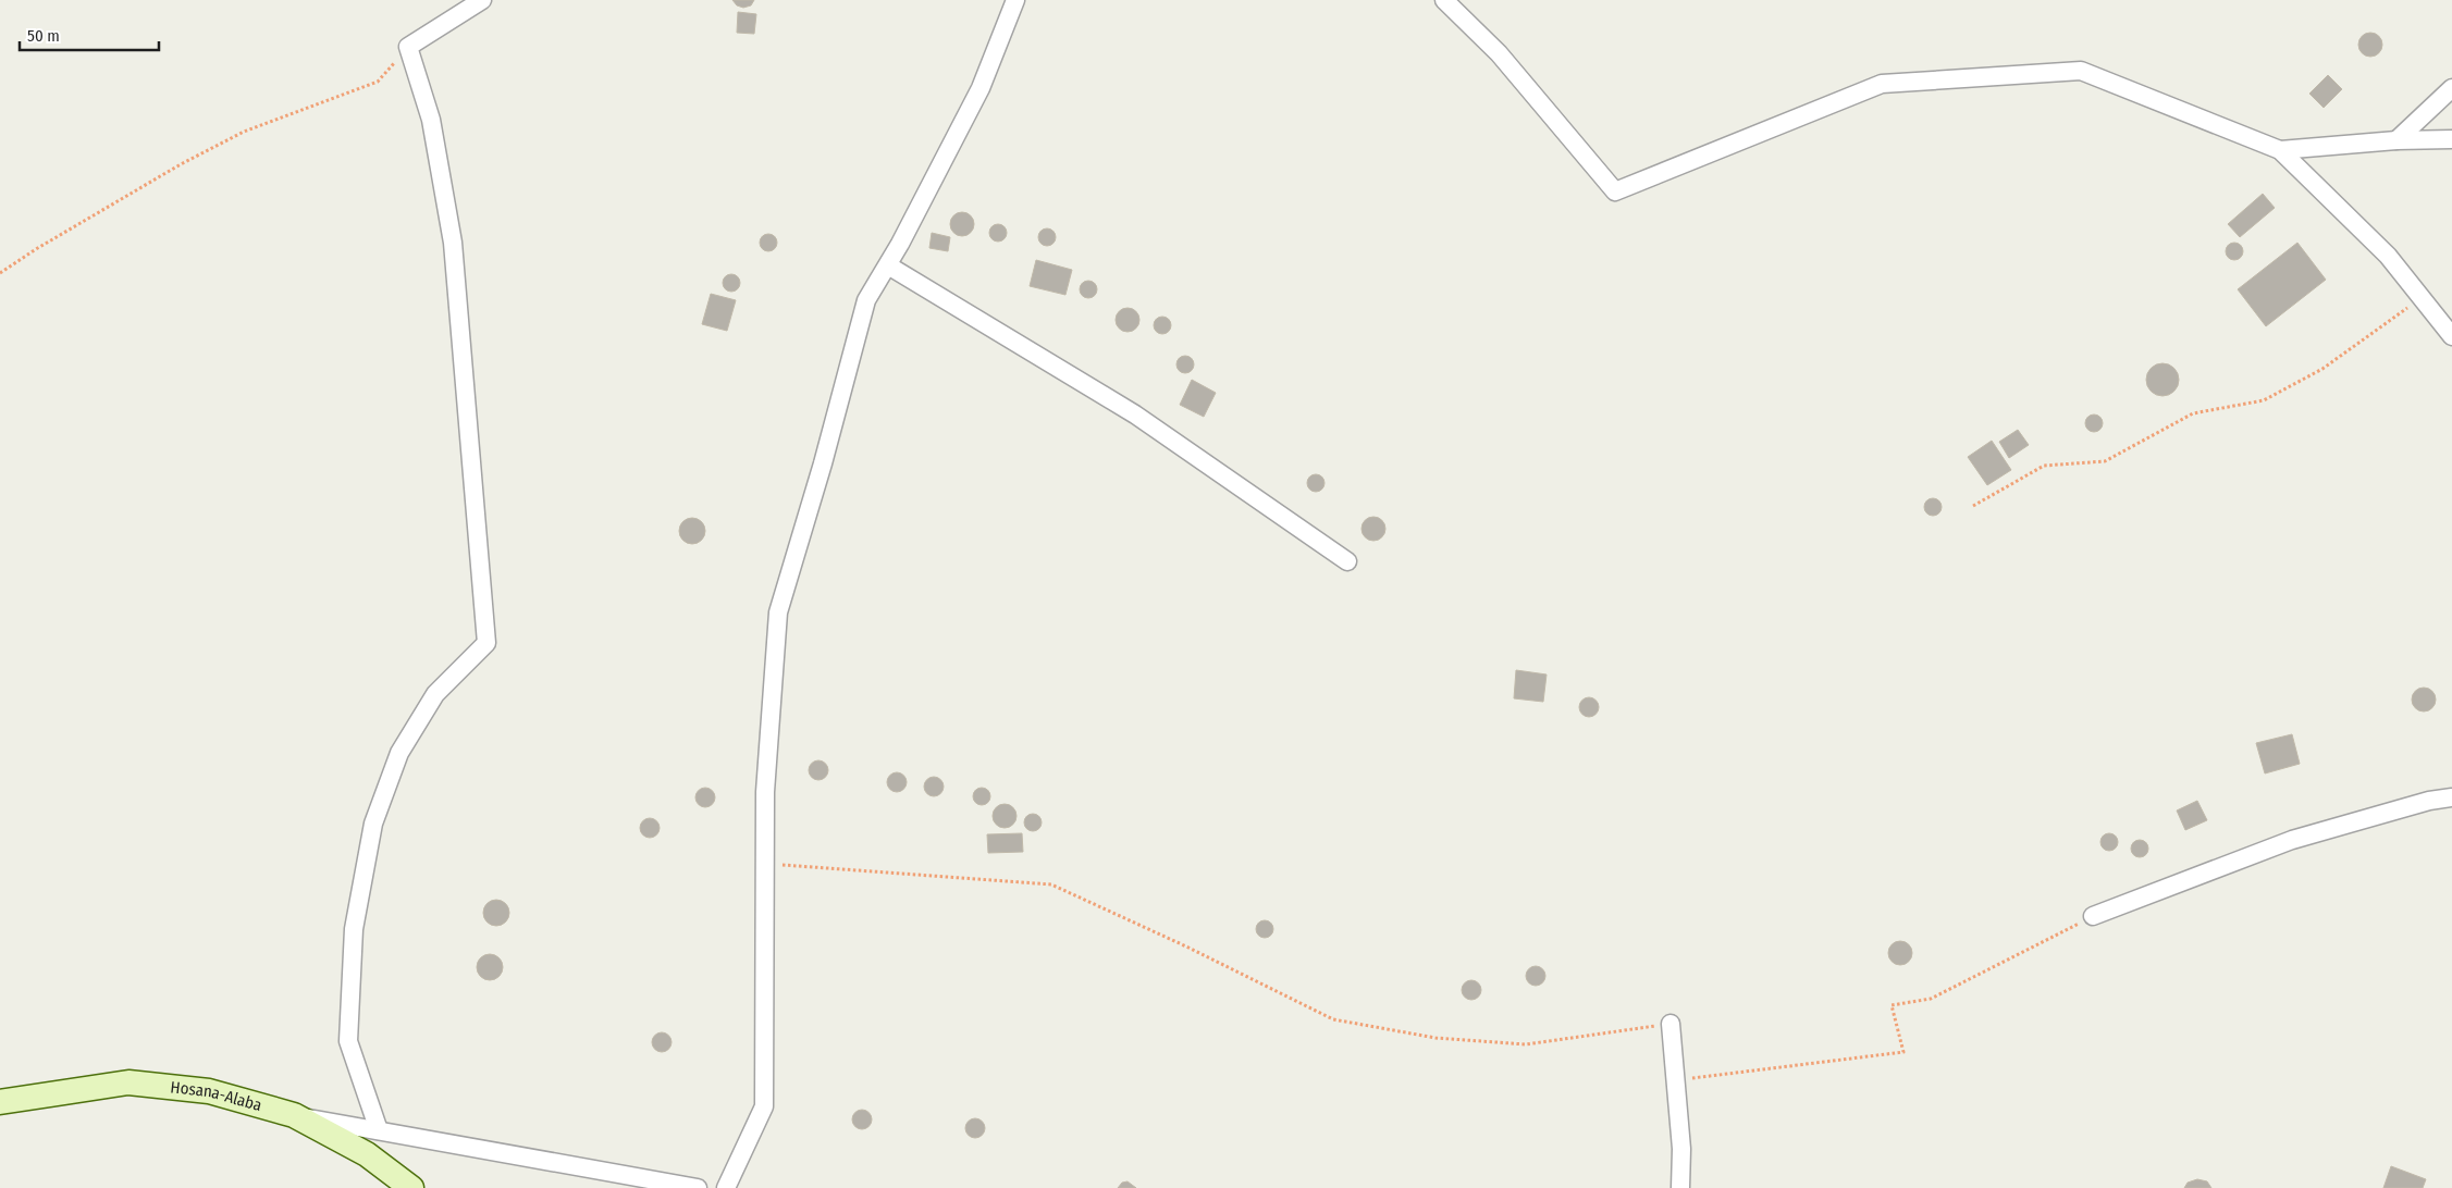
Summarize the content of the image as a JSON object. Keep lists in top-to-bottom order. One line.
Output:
{"streets":{"main road":["Hosana-Alaba"]},"scale_bar":"50 m"}
